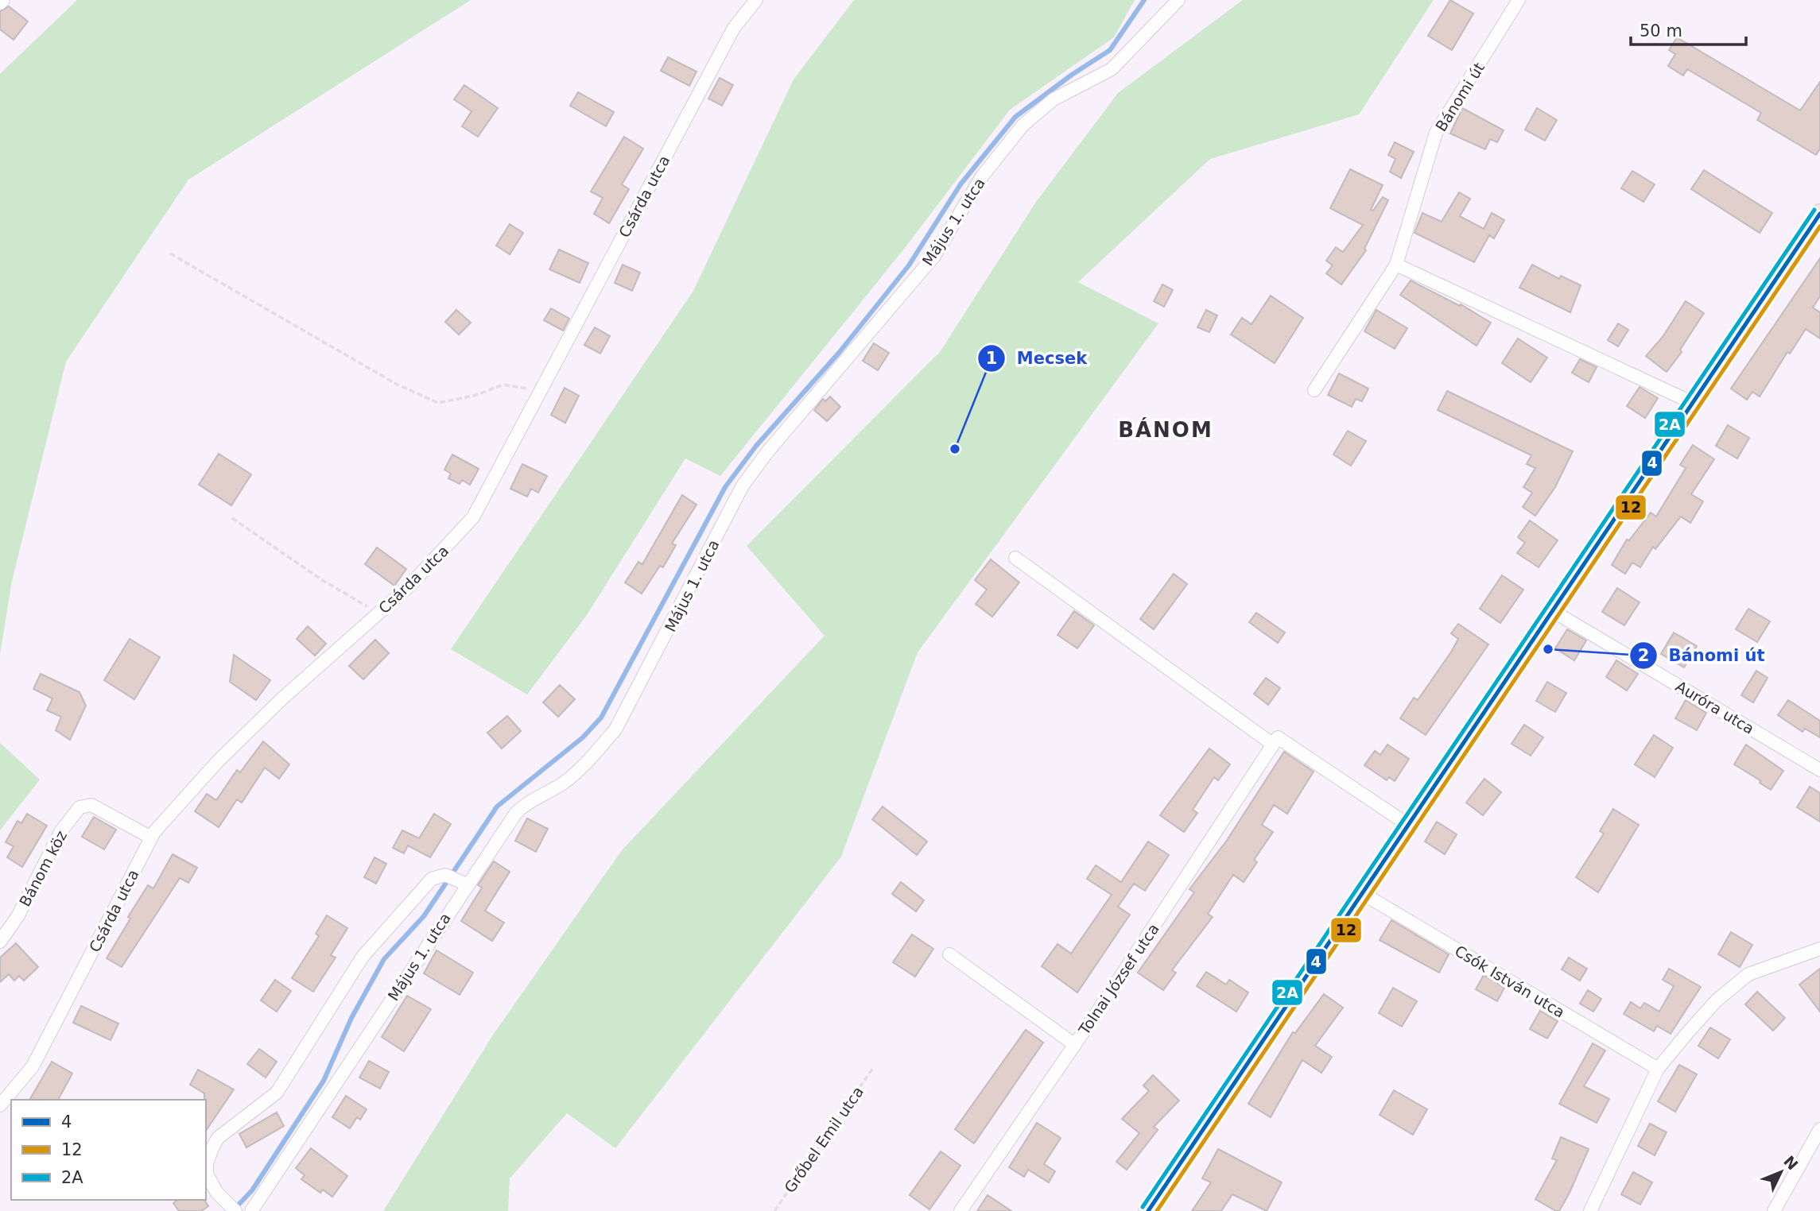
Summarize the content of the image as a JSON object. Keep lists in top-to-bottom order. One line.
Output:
{"streets":{"street":["Bánomi út","Csárda utca","Május 1. utca","Auróra utca","Bánom köz","Tolnai József utca","Csók István utca"],"path":["Grőbel Emil utca"]},"crossings":[["Csárda utca","Bánom köz"]],"districts":["BÁNOM"],"places":["Mecsek","Bánomi út"],"lines":["transit line 2A","transit line 4","transit line 12"],"legend":["4","12","2A"],"scale_bar":"50 m","north":"top right"}
